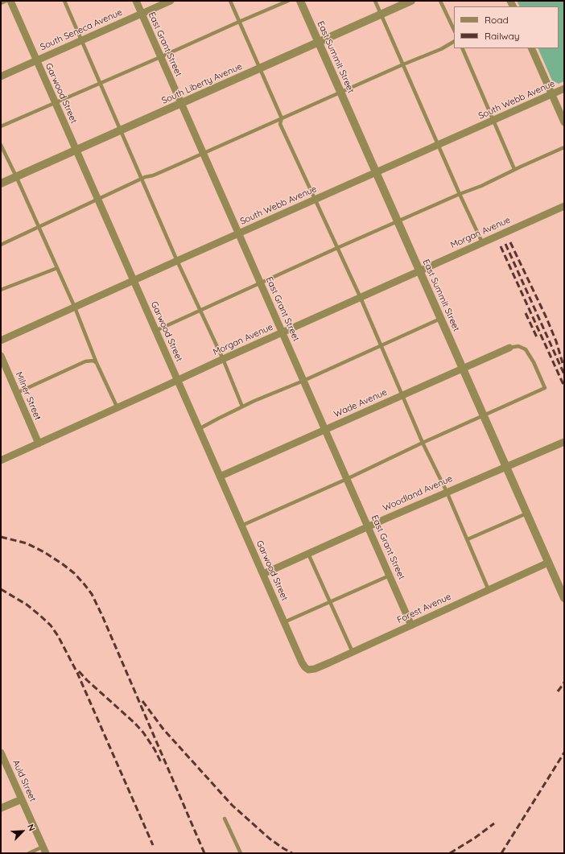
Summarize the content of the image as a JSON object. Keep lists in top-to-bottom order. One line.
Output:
{"streets":{"street":["South Seneca Avenue","East Grant Street","East Summit Street","South Liberty Avenue","Garwood Street","South Webb Avenue","Morgan Avenue","Milner Street","Wade Avenue","Woodland Avenue","Forest Avenue","Auld Street"]},"crossings":[["South Seneca Avenue","East Grant Street"],["South Seneca Avenue","Garwood Street"],["East Grant Street","South Liberty Avenue"],["East Grant Street","South Webb Avenue"],["East Grant Street","Morgan Avenue"],["East Grant Street","Wade Avenue"],["East Grant Street","Woodland Avenue"],["East Grant Street","Forest Avenue"],["East Summit Street","South Liberty Avenue"],["East Summit Street","South Webb Avenue"],["East Summit Street","Morgan Avenue"],["East Summit Street","Wade Avenue"],["East Summit Street","Woodland Avenue"],["East Summit Street","Forest Avenue"],["South Liberty Avenue","Garwood Street"],["Garwood Street","South Webb Avenue"],["Garwood Street","Morgan Avenue"],["Garwood Street","Wade Avenue"],["Garwood Street","Woodland Avenue"],["Garwood Street","Forest Avenue"],["Morgan Avenue","Milner Street"]],"legend":["Road","Railway"],"north":"top right"}
